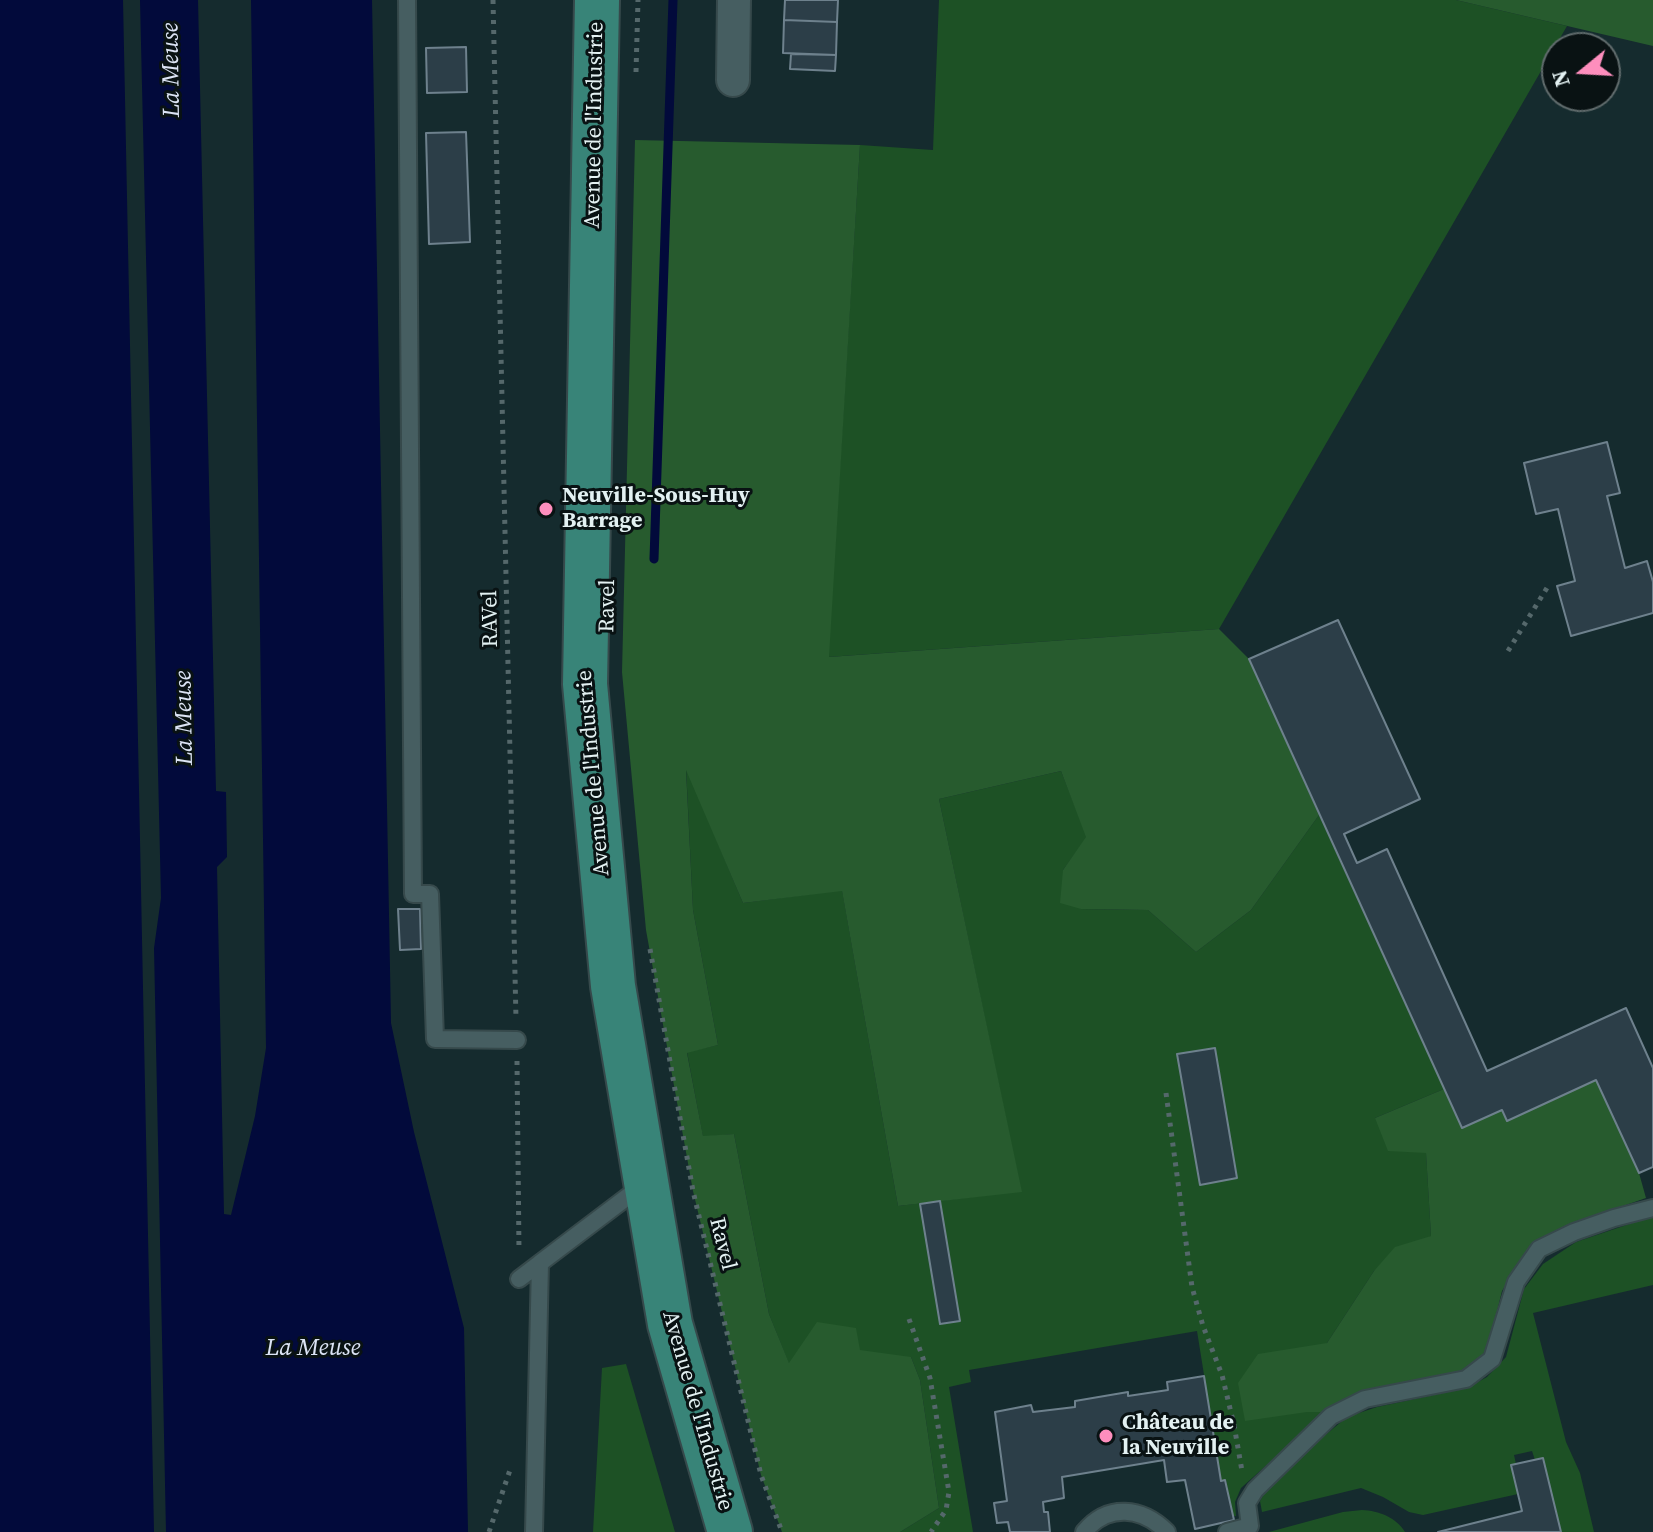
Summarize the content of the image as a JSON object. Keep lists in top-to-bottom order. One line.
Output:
{"streets":{"main road":["Avenue de l'Industrie"],"path":["Ravel","RAVel"]},"water":["La Meuse"],"places":["Neuville-Sous-Huy Barrage","Château de la Neuville"],"north":"left"}
